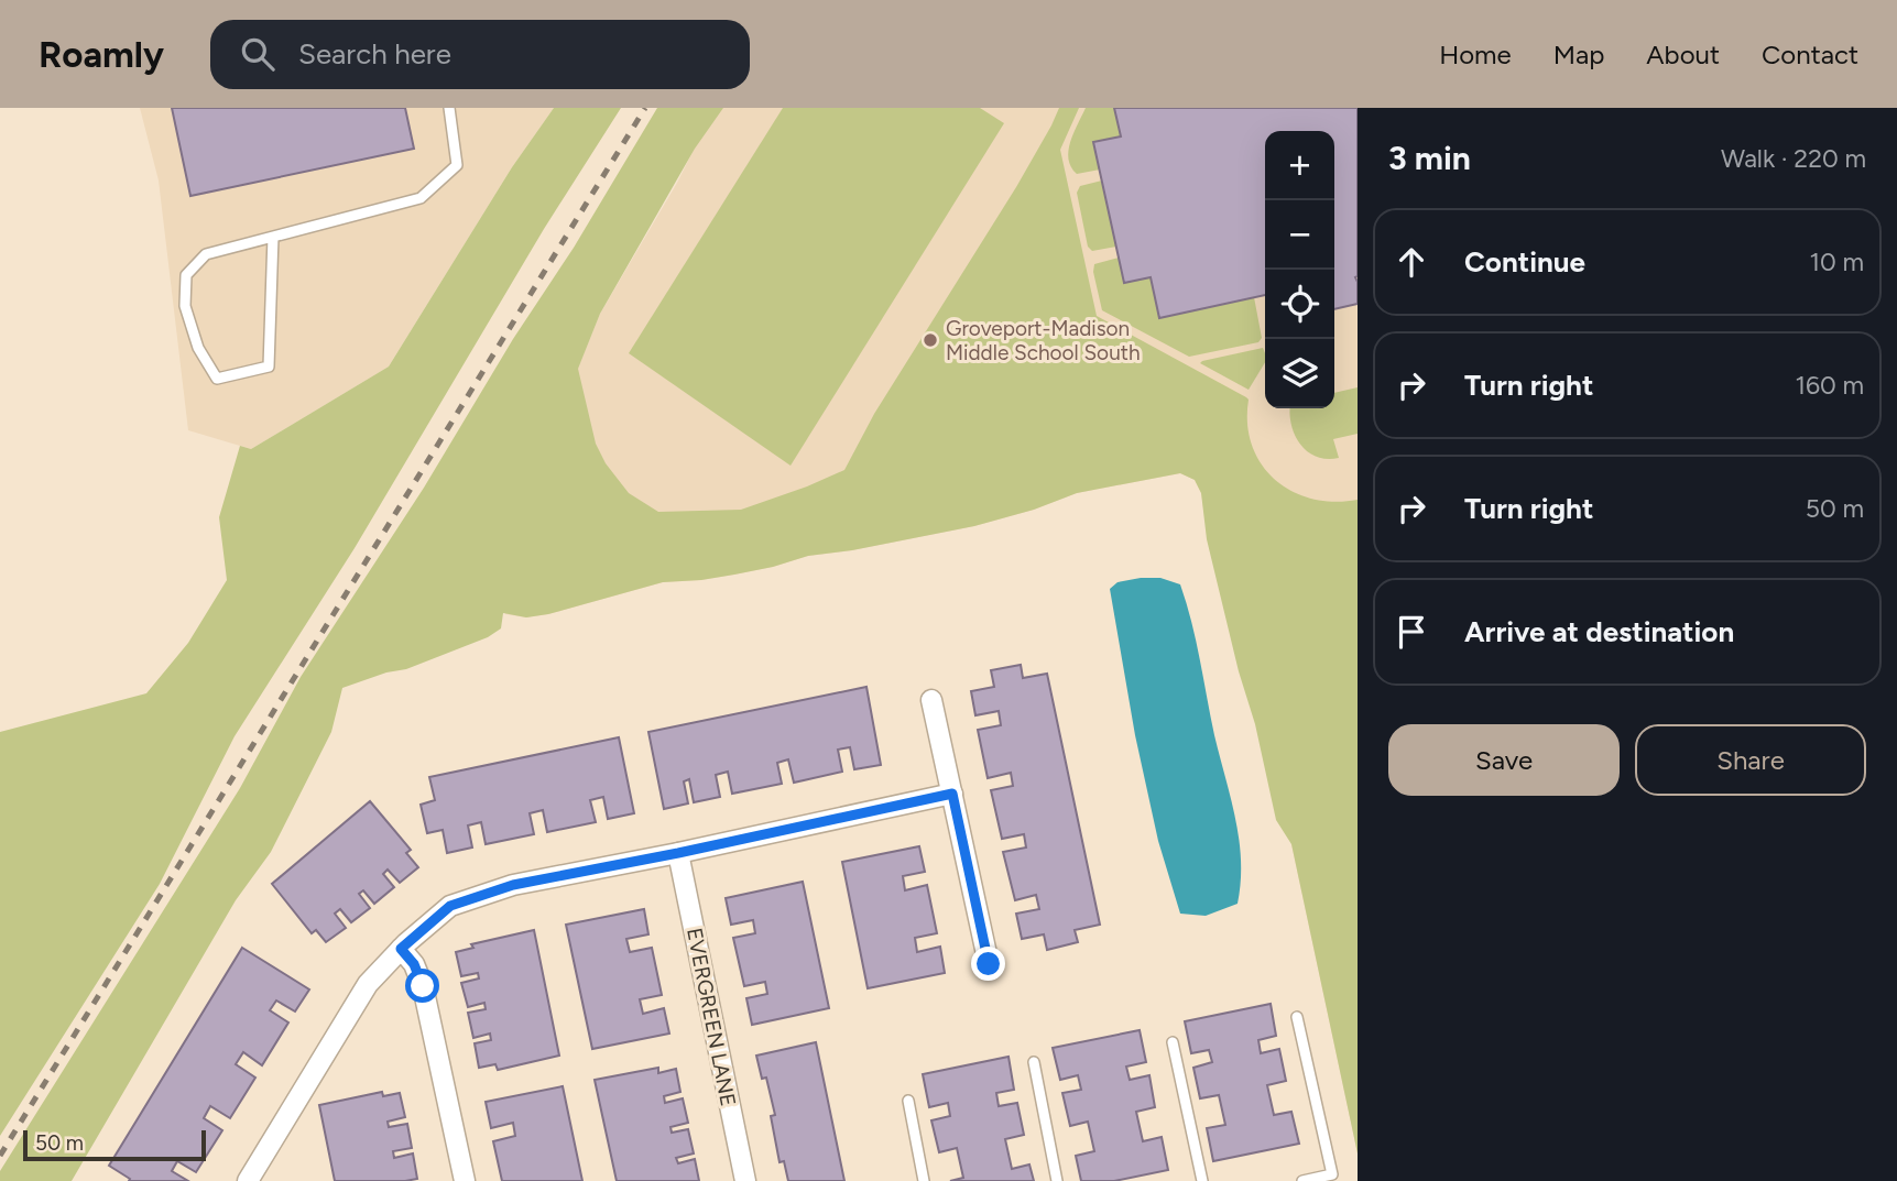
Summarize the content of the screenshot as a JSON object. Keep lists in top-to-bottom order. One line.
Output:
{"streets":{"street":["EVERGREEN LANE"]},"places":["Groveport-Madison Middle School South"],"scale_bar":"50 m","page":{"header":"Roamly","search":"Search here","nav":["Home","Map","About","Contact"],"heading":["3 min","Walk · 220 m"],"map_buttons":["+","−"],"list":[["Continue","10 m"],["Turn right","160 m"],["Turn right","50 m"],"Arrive at destination"],"buttons":["Save","Share"],"scale":"50 m"}}
